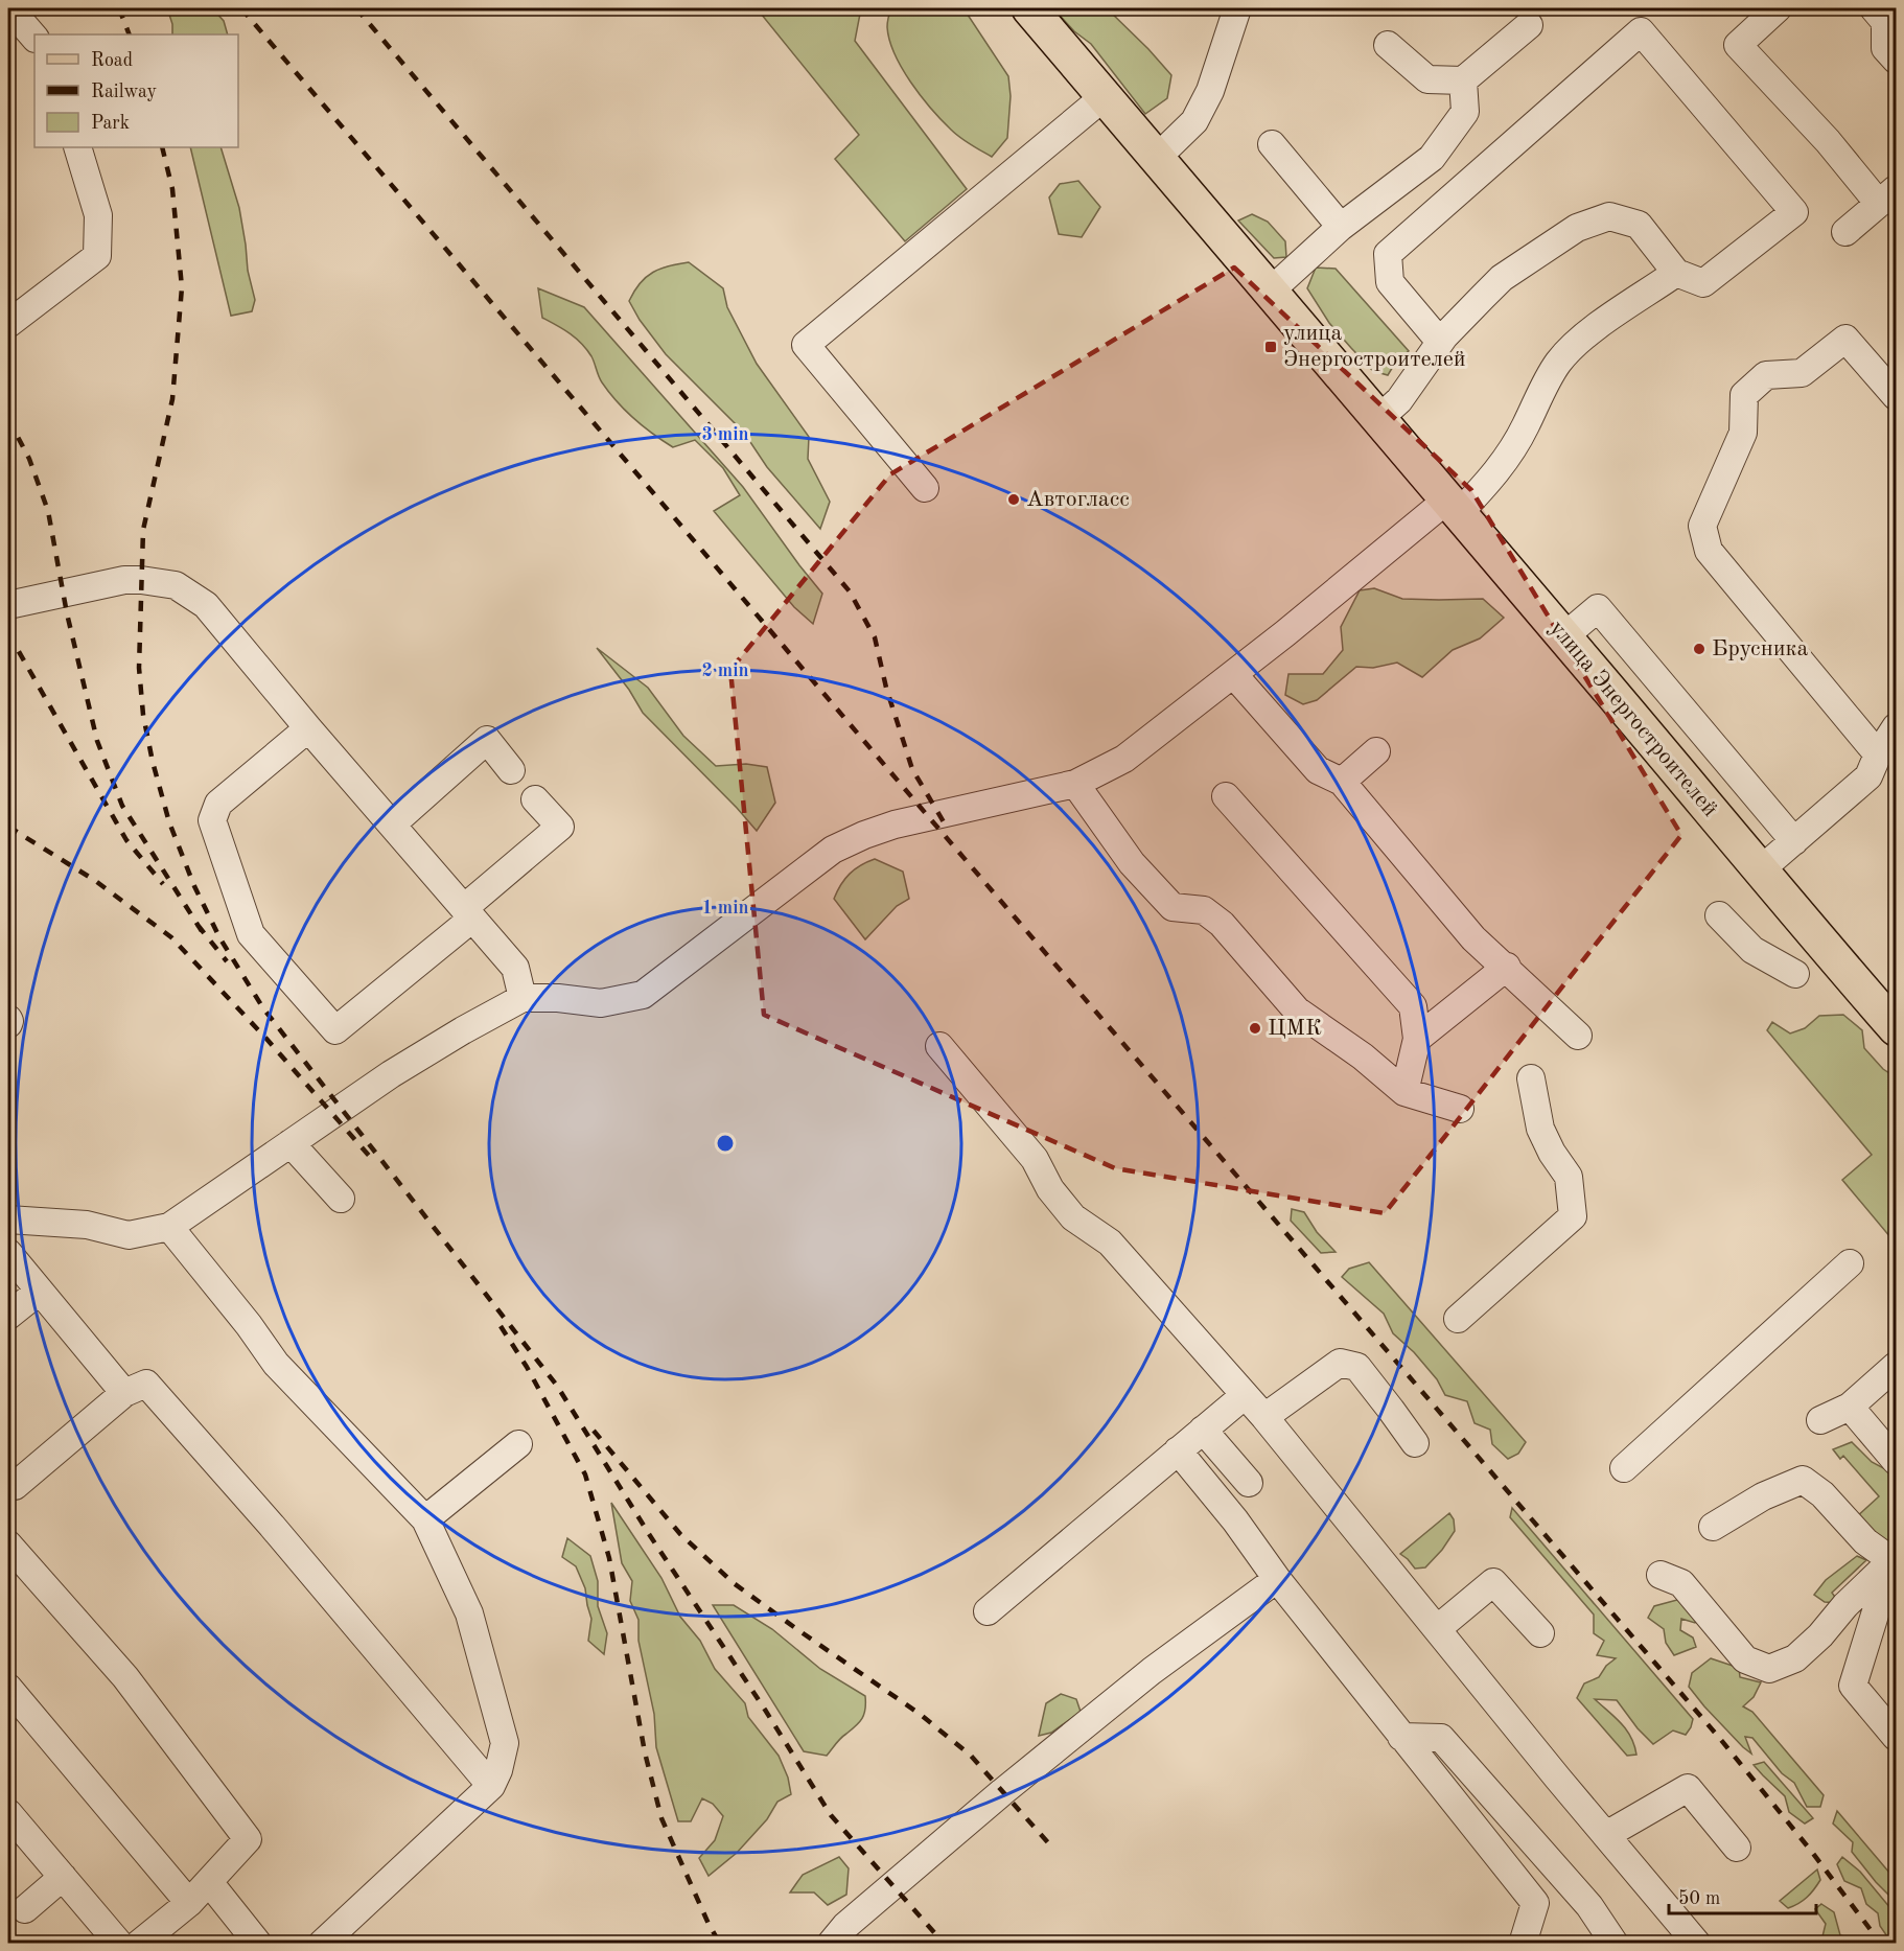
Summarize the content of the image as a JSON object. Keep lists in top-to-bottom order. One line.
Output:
{"streets":{"main road":["улица Энергостроителей"]},"places":{"transit":["улица Энергостроителей"],"other":["Автогласс","Брусника","ЦМК"]},"legend":["Road","Railway","Park"],"scale_bar":"50 m","rings":["3 min","2 min","1 min"]}
